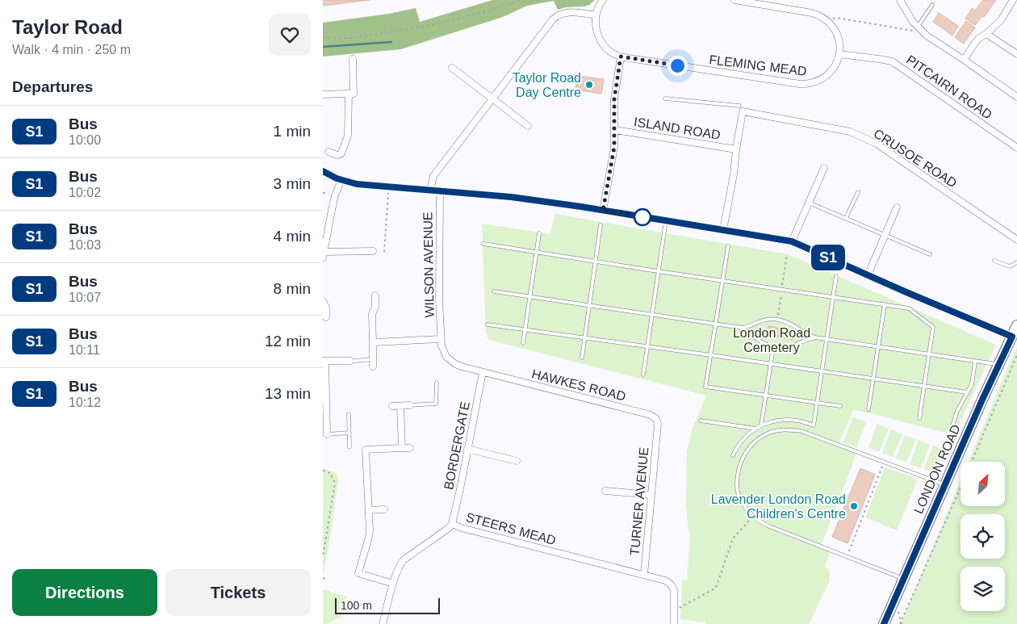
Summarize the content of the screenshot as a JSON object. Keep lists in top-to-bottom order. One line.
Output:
{"streets":{"main road":["LONDON ROAD"],"street":["FLEMING MEAD","PITCAIRN ROAD","ISLAND ROAD","CRUSOE ROAD","WILSON AVENUE","HAWKES ROAD","BORDERGATE","TURNER AVENUE","STEERS MEAD"]},"crossings":[["FLEMING MEAD","PITCAIRN ROAD"],["WILSON AVENUE","HAWKES ROAD"],["WILSON AVENUE","BORDERGATE"],["HAWKES ROAD","BORDERGATE"],["HAWKES ROAD","TURNER AVENUE"],["BORDERGATE","STEERS MEAD"],["TURNER AVENUE","STEERS MEAD"]],"parks":["London Road Cemetery"],"places":["Taylor Road Day Centre","Lavender London Road Children's Centre"],"lines":["bus line S1"],"scale_bar":"100 m","north":"top right","page":{"heading":[["Taylor Road","Walk · 4 min · 250 m"],"Departures"],"on_map":"S1","list":[{"mark":"S1","name":"Bus","note":"10:00","value":"1 min"},{"mark":"S1","name":"Bus","note":"10:02","value":"3 min"},{"mark":"S1","name":"Bus","note":"10:03","value":"4 min"},{"mark":"S1","name":"Bus","note":"10:07","value":"8 min"},{"mark":"S1","name":"Bus","note":"10:11","value":"12 min"},{"mark":"S1","name":"Bus","note":"10:12","value":"13 min"}],"buttons":["Directions","Tickets"],"scale":"100 m"}}
